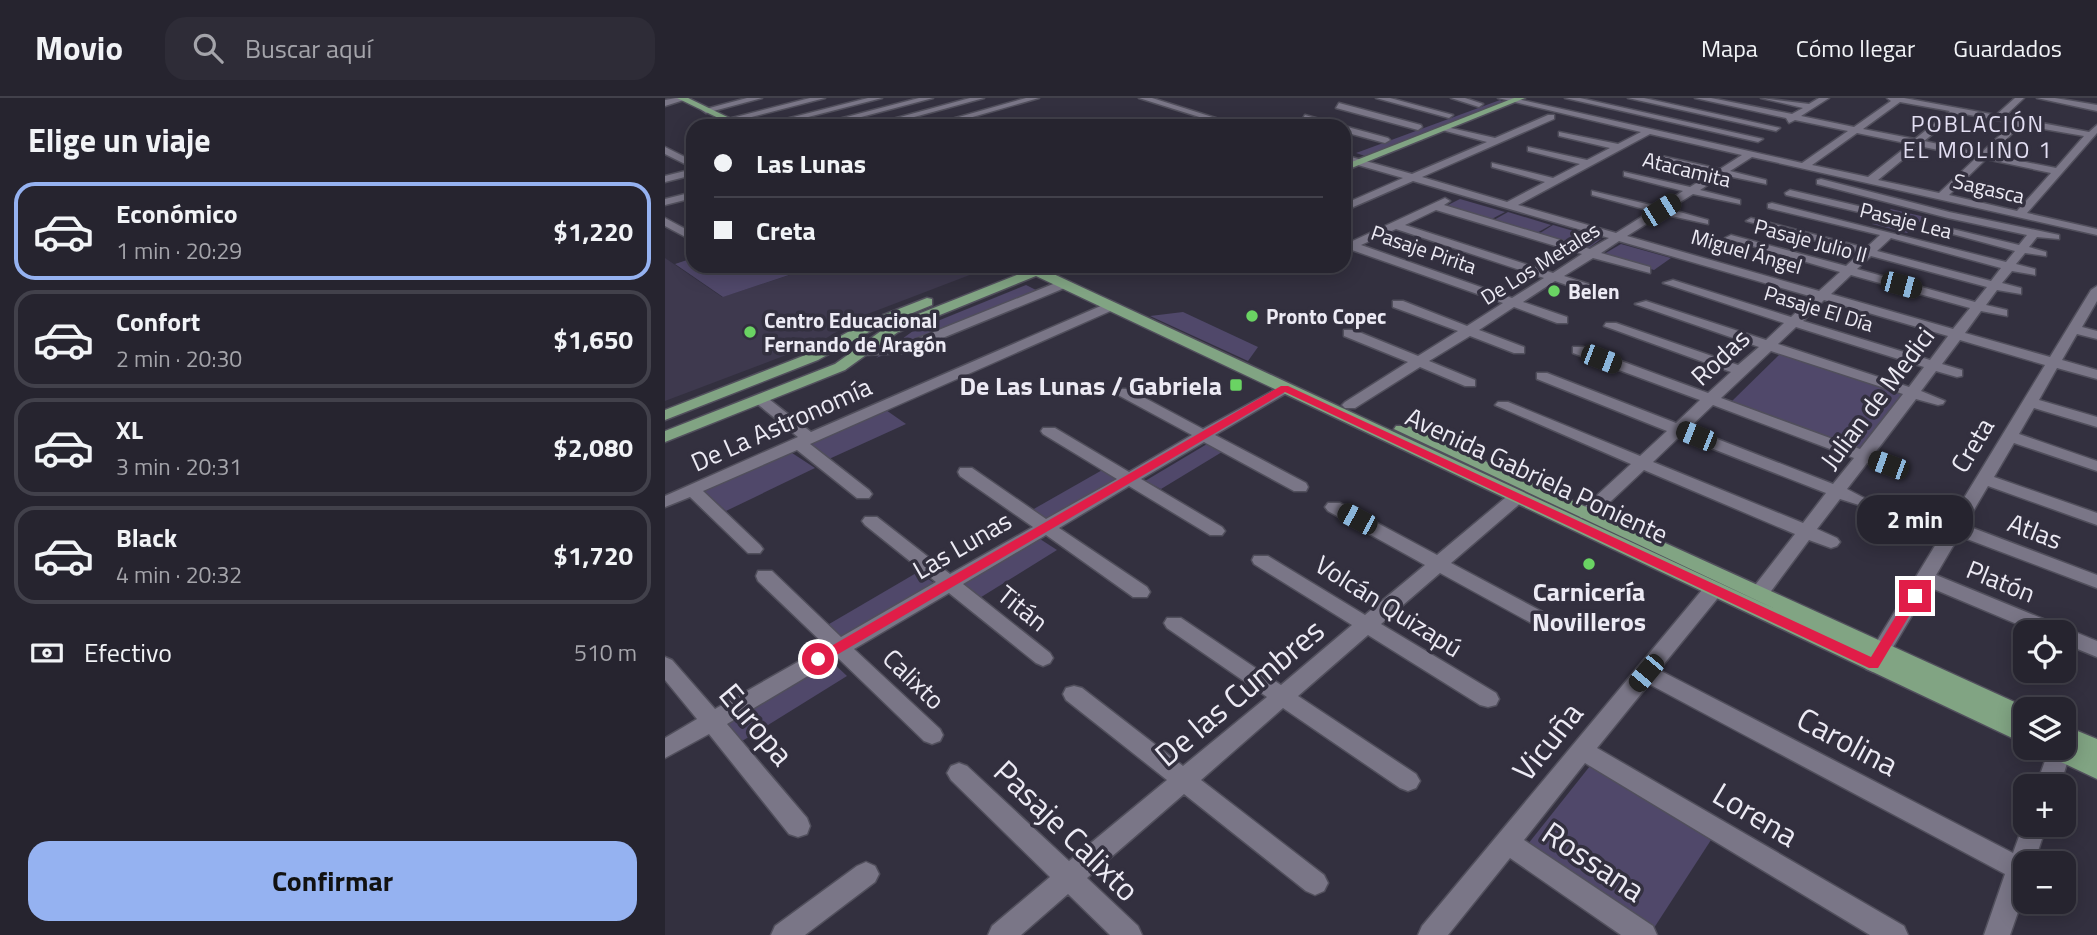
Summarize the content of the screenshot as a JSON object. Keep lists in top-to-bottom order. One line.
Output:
{"streets":{"main road":["Avenida Gabriela Poniente"],"street":["Atacamita","Sagasca","Pasaje Lea","Pasaje Julio II","Pasaje Pirita","Miguel Ángel","De Los Metales","Pasaje El Día","Rodas","Julian de Medici","De La Astronomía","Creta","Atlas","Las Lunas","Platón","Volcán Quizapú","Titán","Calixto","De las Cumbres","Europa","Vicuña","Carolina","Lorena","Pasaje Calixto","Rossana"]},"crossings":[["Atacamita","De Los Metales"],["Sagasca","De Los Metales"],["Pasaje Lea","Rodas"],["Pasaje Lea","Julian de Medici"],["Pasaje Julio II","Rodas"],["Pasaje Julio II","Julian de Medici"],["Pasaje Pirita","De Los Metales"],["Miguel Ángel","De Los Metales"],["Miguel Ángel","Rodas"],["Miguel Ángel","Julian de Medici"],["Miguel Ángel","Creta"],["De Los Metales","Avenida Gabriela Poniente"],["Pasaje El Día","Rodas"],["Pasaje El Día","Julian de Medici"],["Rodas","Avenida Gabriela Poniente"],["Julian de Medici","Avenida Gabriela Poniente"],["De La Astronomía","Avenida Gabriela Poniente"],["Creta","Avenida Gabriela Poniente"],["Creta","Atlas"],["Creta","Platón"],["Avenida Gabriela Poniente","Las Lunas"],["Avenida Gabriela Poniente","De las Cumbres"],["Avenida Gabriela Poniente","Vicuña"],["Las Lunas","Titán"],["Las Lunas","Calixto"],["Las Lunas","Europa"],["Volcán Quizapú","De las Cumbres"],["De las Cumbres","Pasaje Calixto"],["Vicuña","Carolina"],["Vicuña","Lorena"],["Vicuña","Rossana"]],"districts":["POBLACIÓN EL MOLINO 1"],"places":{"other":["Belen","Pronto Copec","Centro Educacional Fernando de Aragón","Carnicería Novilleros"],"transit":["De Las Lunas / Gabriela"]},"page":{"header":"Movio","search":"Buscar aquí","nav":["Mapa","Cómo llegar","Guardados"],"heading":"Elige un viaje","banner":["Las Lunas","Creta"],"list":[{"name":"Económico","note":"1 min · 20:29","value":"$1,220"},{"name":"Confort","note":"2 min · 20:30","value":"$1,650"},{"name":"XL","note":"3 min · 20:31","value":"$2,080"},{"name":"Black","note":"4 min · 20:32","value":"$1,720"}],"bubble":"2 min","pay":["Efectivo","510 m"],"map_buttons":["+","−"],"buttons":"Confirmar"}}
